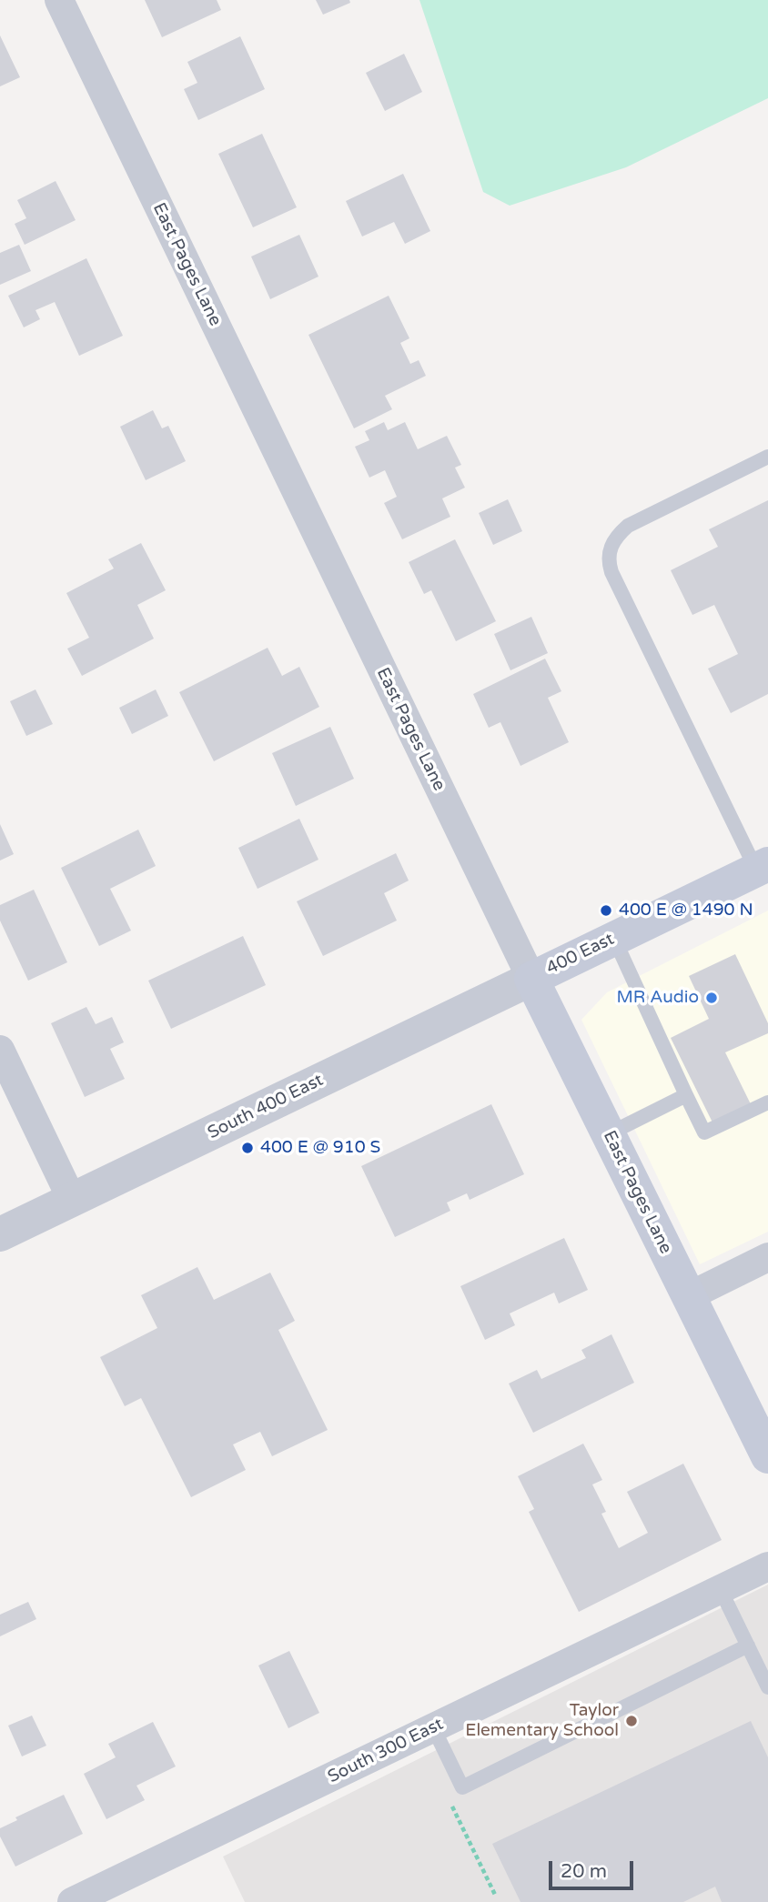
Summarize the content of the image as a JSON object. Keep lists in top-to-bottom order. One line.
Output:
{"streets":{"main road":["East Pages Lane","400 East"],"street":["South 400 East","South 300 East"]},"crossings":[["East Pages Lane","400 East"],["East Pages Lane","South 400 East"],["400 East","South 400 East"]],"places":["400 E @ 1490 N","MR Audio","400 E @ 910 S","Taylor Elementary School"],"scale_bar":"20 m"}
